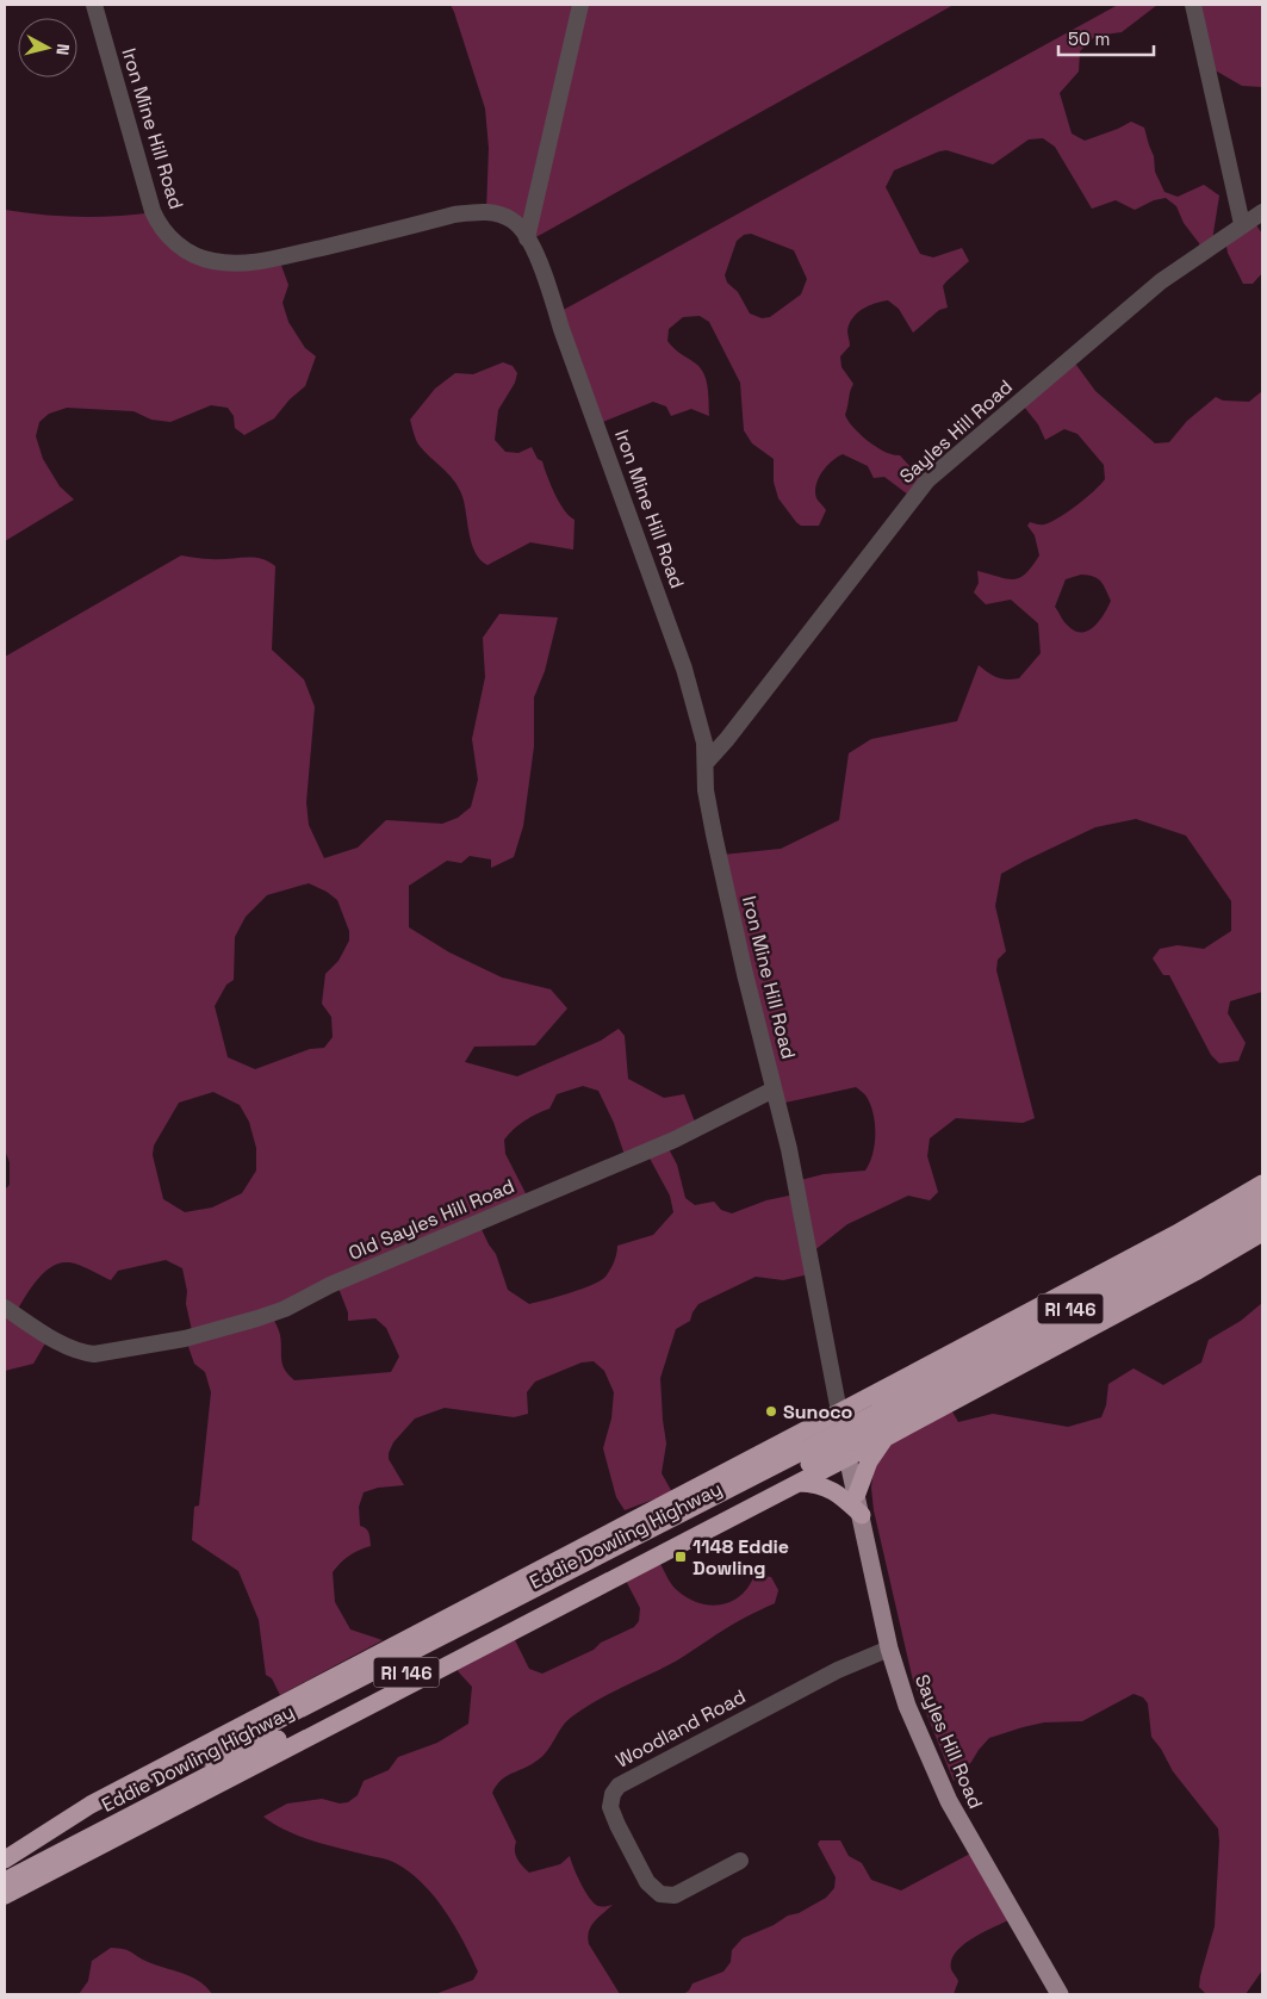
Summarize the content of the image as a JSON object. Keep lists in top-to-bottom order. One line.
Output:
{"streets":{"highway":["RI 146","Eddie Dowling Highway"],"main road":["Sayles Hill Road"],"street":["Iron Mine Hill Road","Old Sayles Hill Road","Woodland Road"]},"crossings":[["Iron Mine Hill Road","Sayles Hill Road"],["Iron Mine Hill Road","Old Sayles Hill Road"],["Sayles Hill Road","Woodland Road"]],"places":{"other":["Sunoco"],"transit":["1148 Eddie Dowling"]},"scale_bar":"50 m","north":"right"}
